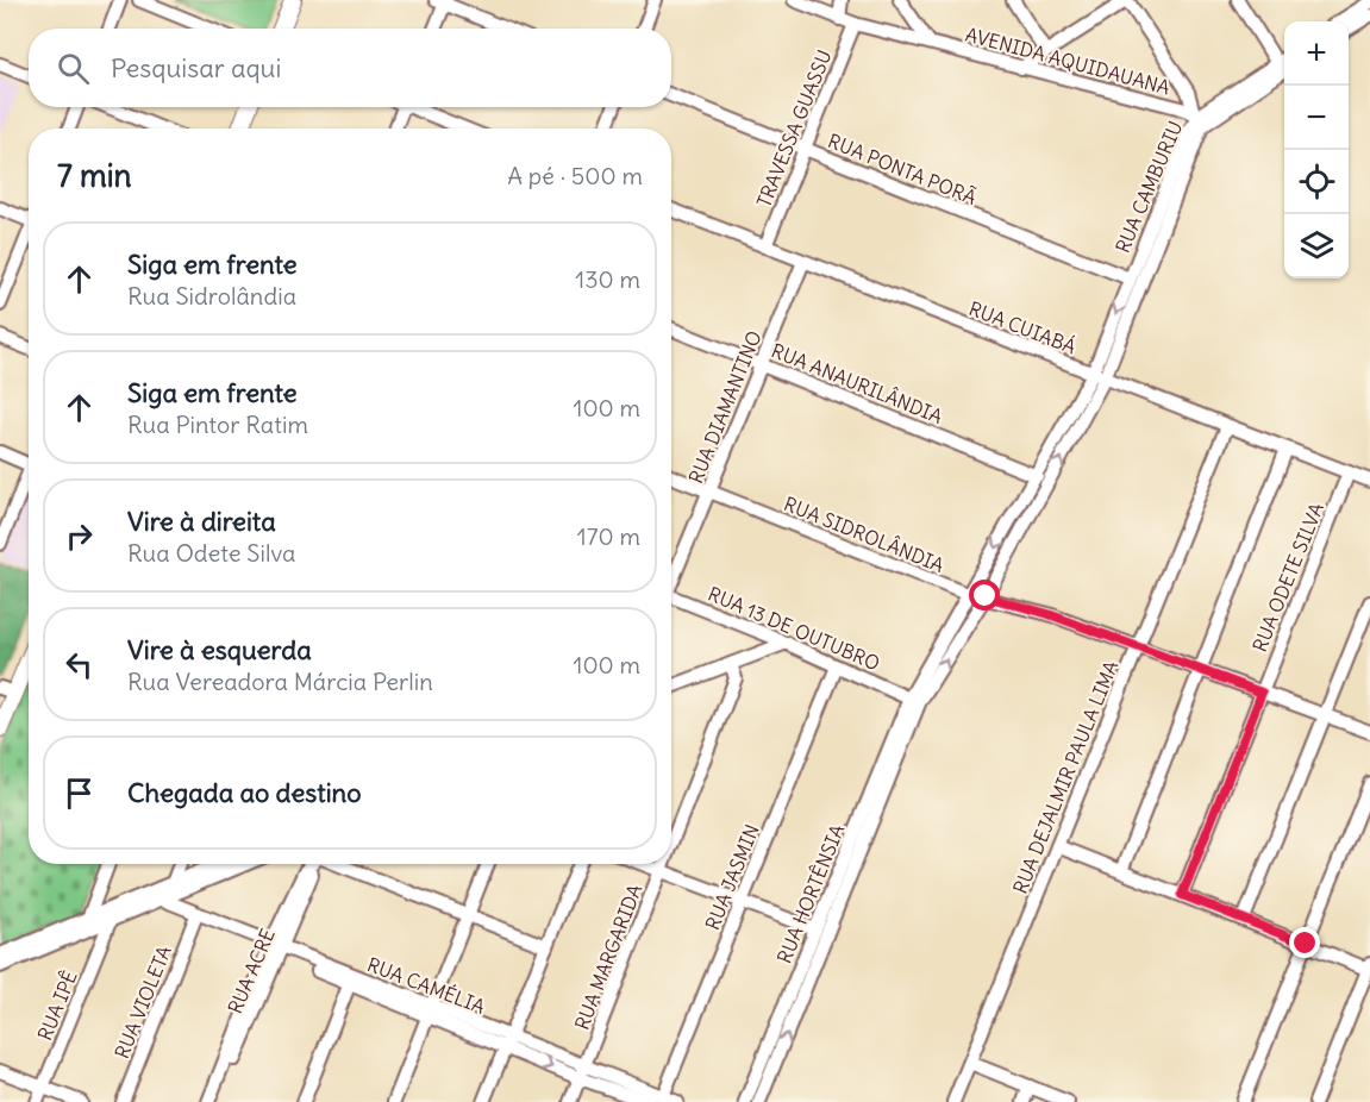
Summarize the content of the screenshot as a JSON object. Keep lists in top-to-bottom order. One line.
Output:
{"streets":{"street":["AVENIDA AQUIDAUANA","TRAVESSA GUASSU","RUA PONTA PORÃ","RUA CAMBURIU","RUA CUIABÁ","RUA ANAURILÂNDIA","RUA DIAMANTINO","RUA SIDROLÂNDIA","RUA ODETE SILVA","RUA 13 DE OUTUBRO","RUA DEJALMIR PAULA LIMA","RUA JASMIN","RUA HORTÊNSIA","RUA MARGARIDA","RUA ACRE","RUA VIOLETA","RUA IPÊ"]},"crossings":[["AVENIDA AQUIDAUANA","TRAVESSA GUASSU"],["AVENIDA AQUIDAUANA","RUA CAMBURIU"],["TRAVESSA GUASSU","RUA PONTA PORÃ"],["TRAVESSA GUASSU","RUA CUIABÁ"],["RUA PONTA PORÃ","RUA CAMBURIU"],["RUA CAMBURIU","RUA CUIABÁ"],["RUA CAMBURIU","RUA HORTÊNSIA"],["RUA CUIABÁ","RUA DIAMANTINO"],["RUA CUIABÁ","RUA ODETE SILVA"],["RUA CUIABÁ","RUA DEJALMIR PAULA LIMA"],["RUA CUIABÁ","RUA HORTÊNSIA"],["RUA ANAURILÂNDIA","RUA DIAMANTINO"],["RUA ANAURILÂNDIA","RUA HORTÊNSIA"],["RUA DIAMANTINO","RUA SIDROLÂNDIA"],["RUA SIDROLÂNDIA","RUA ODETE SILVA"],["RUA SIDROLÂNDIA","RUA DEJALMIR PAULA LIMA"],["RUA SIDROLÂNDIA","RUA HORTÊNSIA"],["RUA 13 DE OUTUBRO","RUA JASMIN"],["RUA 13 DE OUTUBRO","RUA HORTÊNSIA"]],"page":{"map_buttons":["+","−"],"search":"Pesquisar aqui","heading":["7 min","A pé · 500 m"],"list":[["Siga em frente","Rua Sidrolândia","130 m"],["Siga em frente","Rua Pintor Ratim","100 m"],["Vire à direita","Rua Odete Silva","170 m"],["Vire à esquerda","Rua Vereadora Márcia Perlin","100 m"],"Chegada ao destino"]}}
